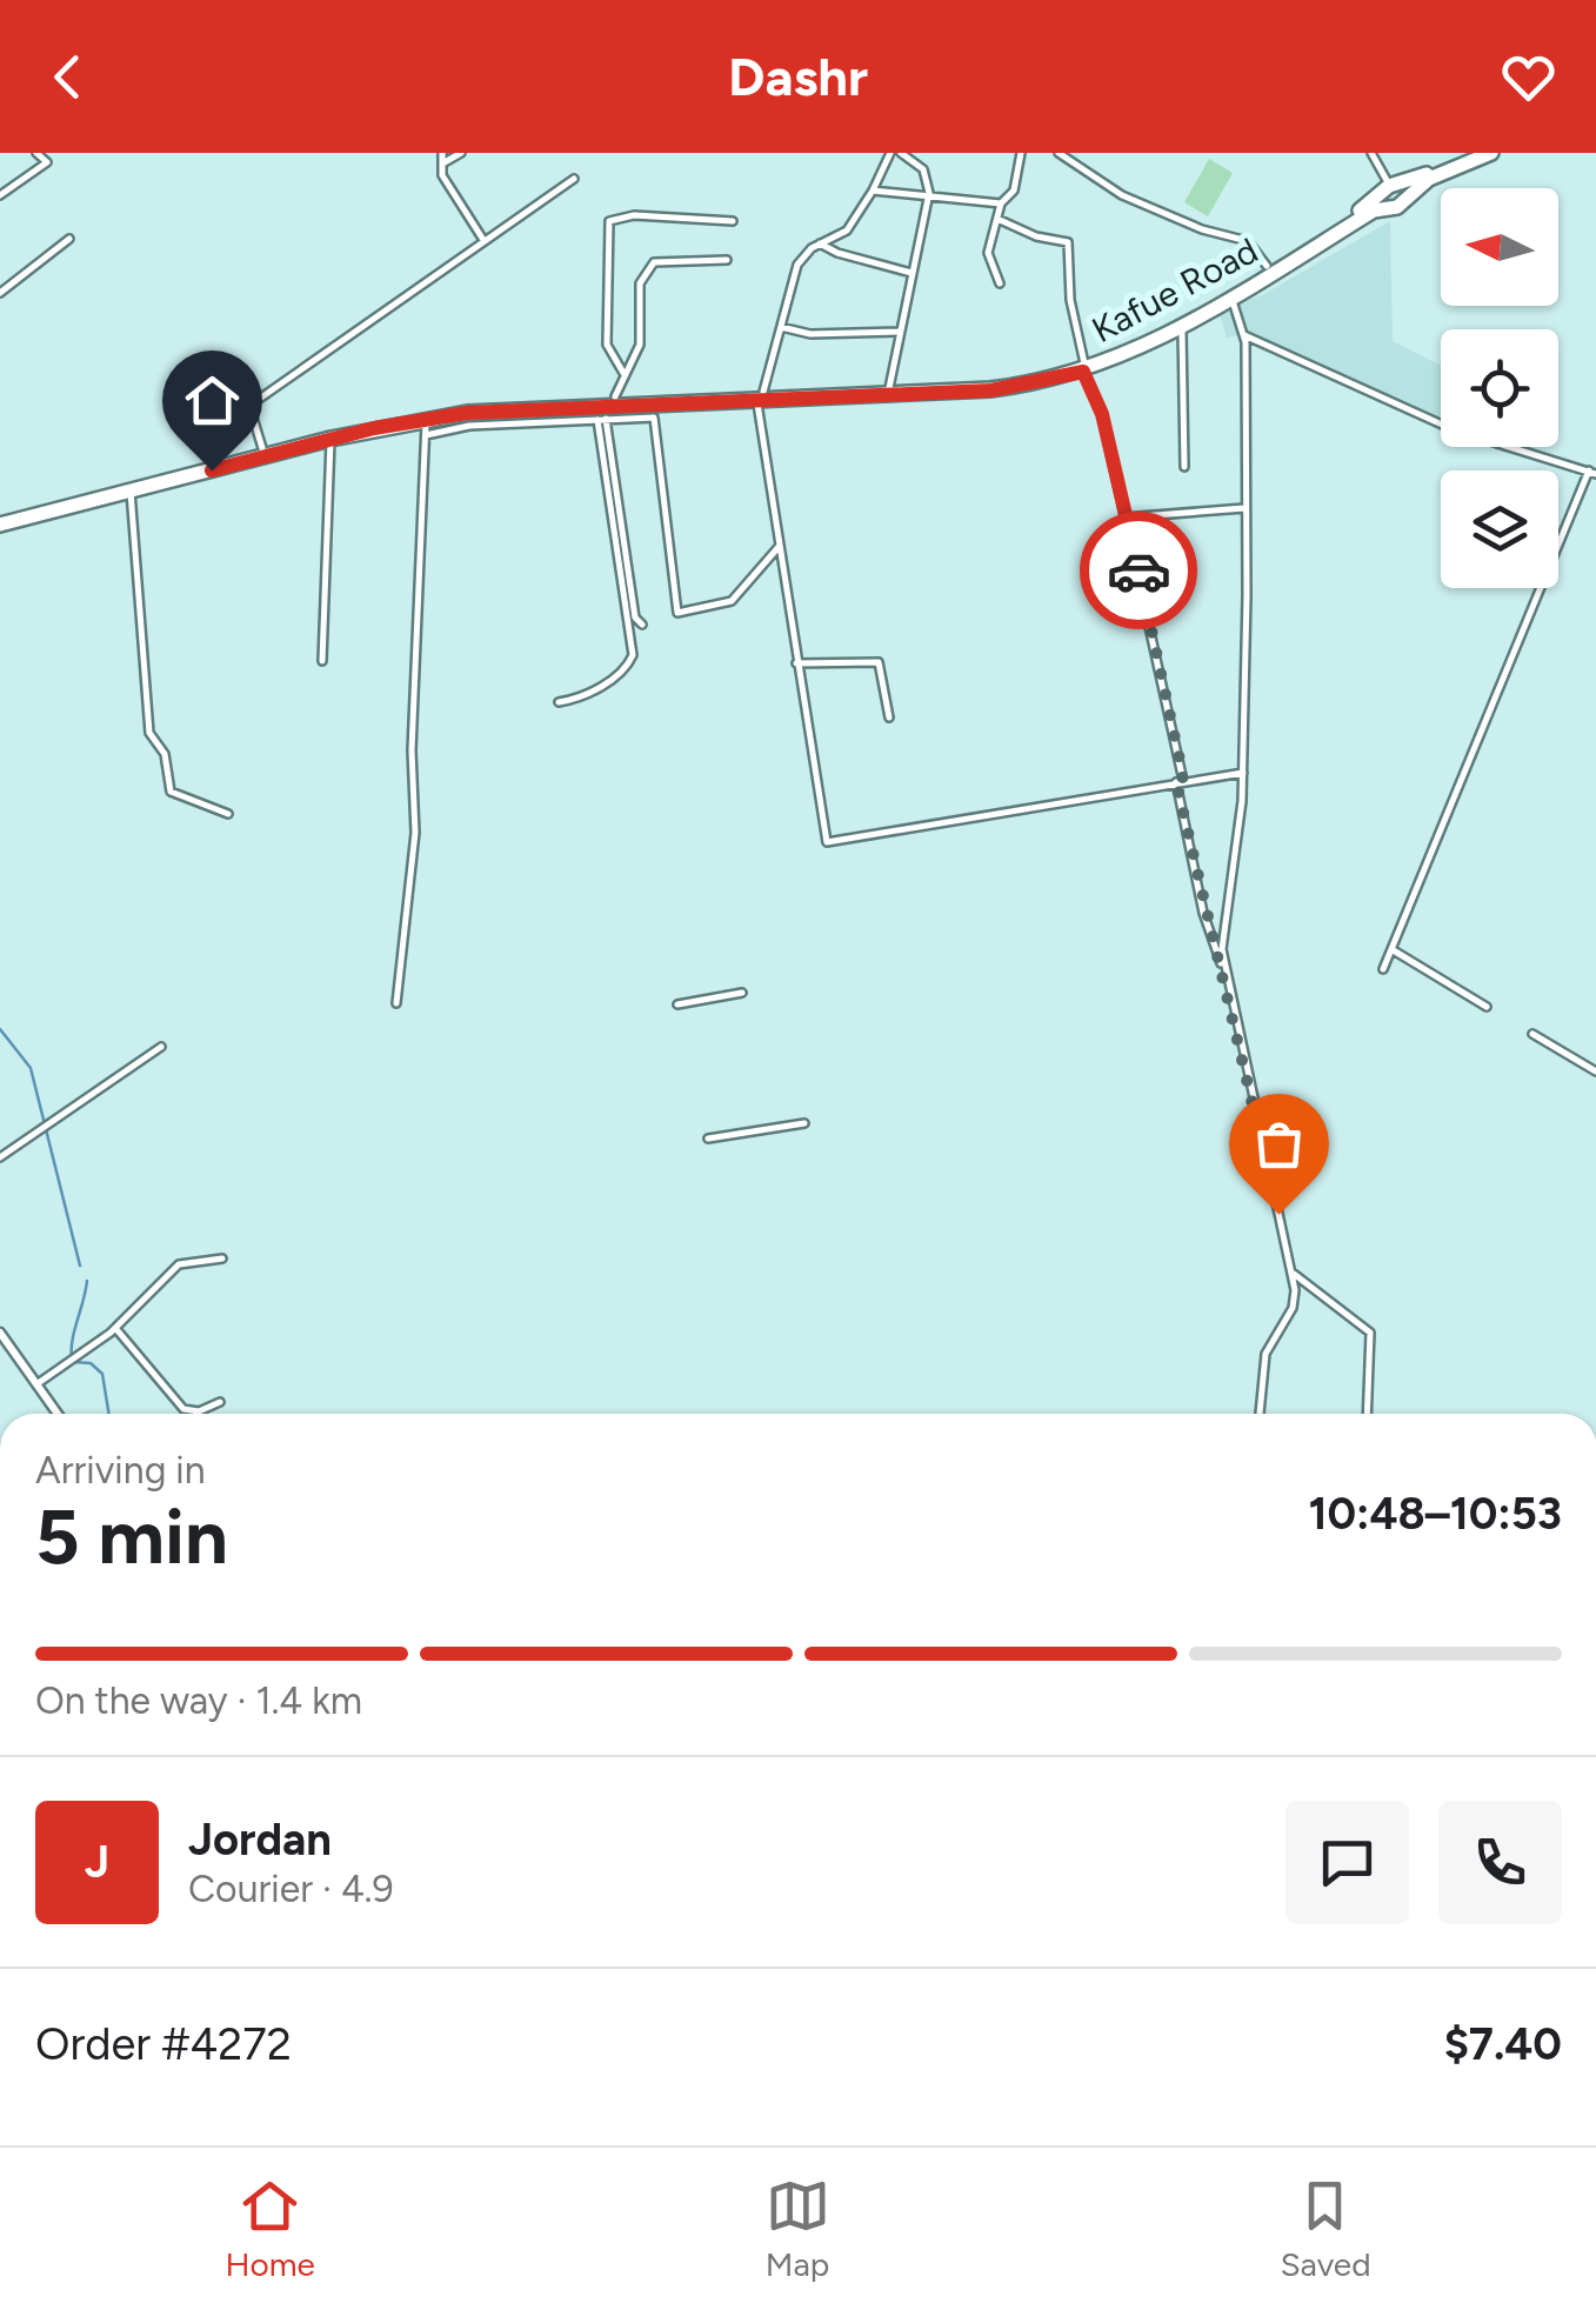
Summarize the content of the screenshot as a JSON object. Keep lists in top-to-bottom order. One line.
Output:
{"streets":{"highway":["Kafue Road"]},"north":"left","page":{"header":"Dashr","heading":["5 min","Arriving in","10:48–10:53"],"panel":["Jordan","Courier · 4.9","Order #4272","$7.40"],"bar":"On the way · 1.4 km","round":"J","tabs":["Home","Map","Saved"]}}
